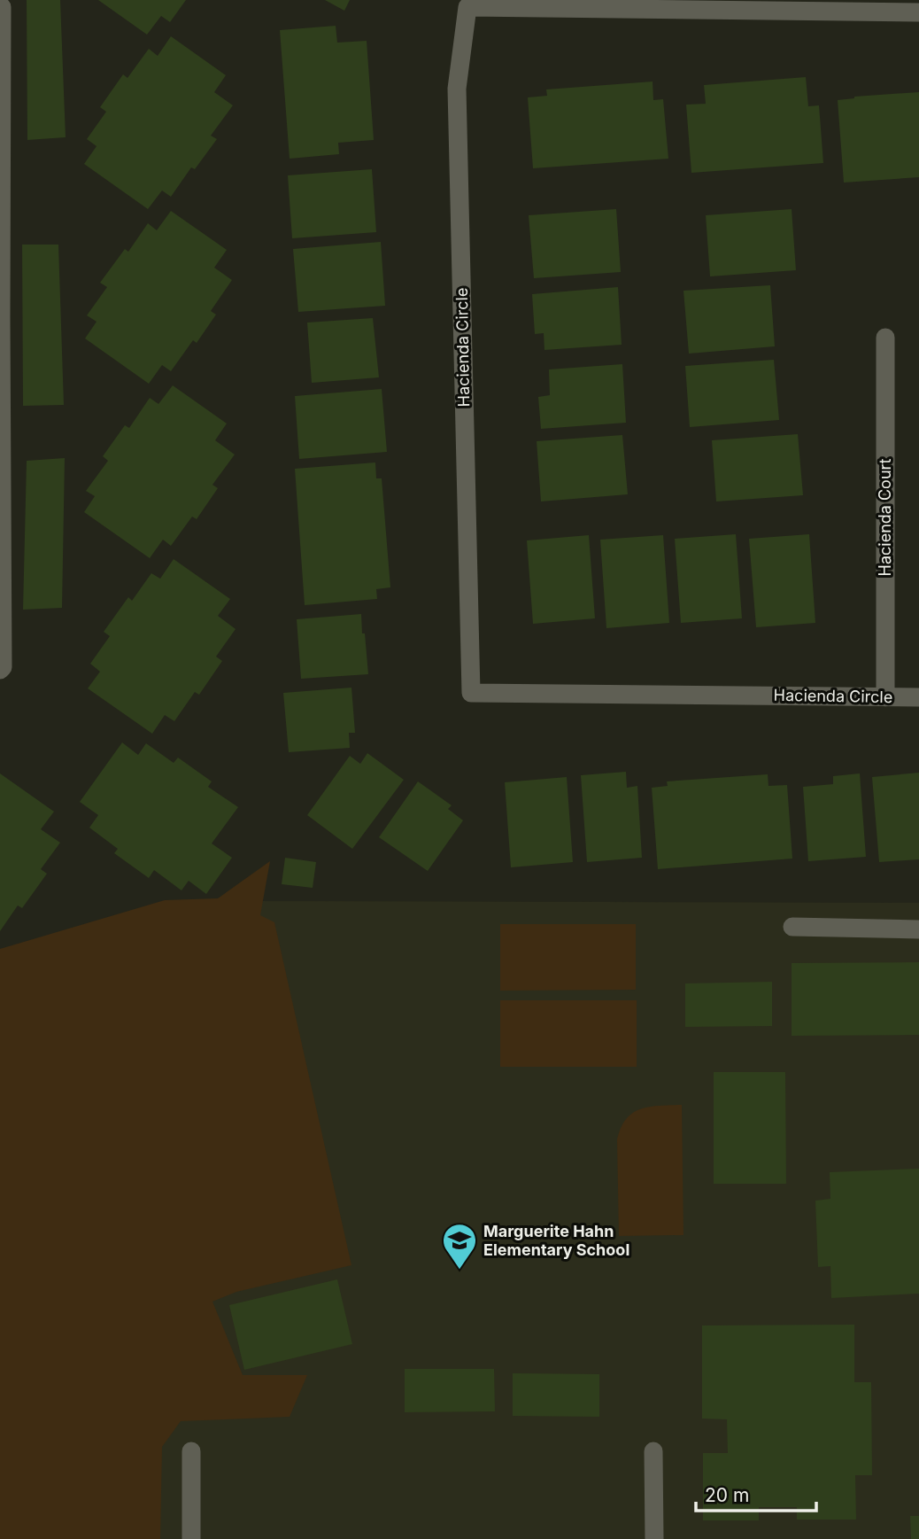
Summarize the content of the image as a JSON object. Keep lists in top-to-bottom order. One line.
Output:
{"streets":{"street":["Hacienda Circle","Hacienda Court"]},"crossings":[["Hacienda Circle","Hacienda Court"]],"places":{"school or university":["Marguerite Hahn Elementary School"]},"scale_bar":"20 m"}
